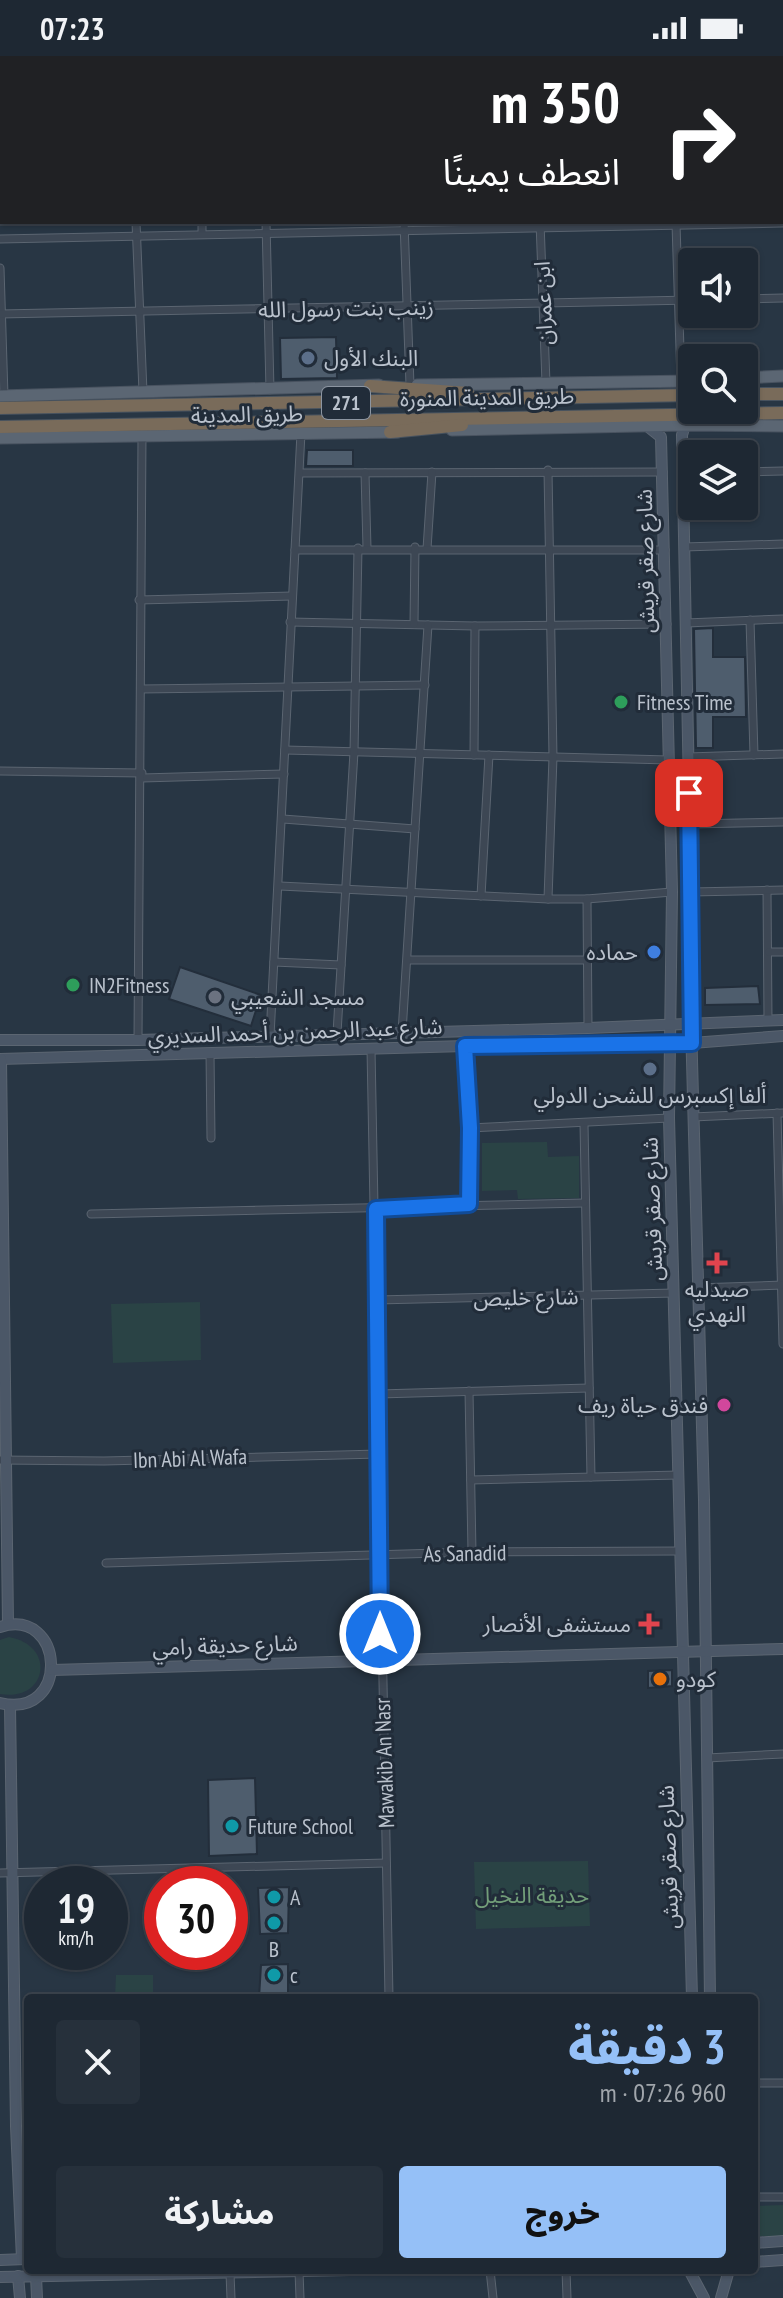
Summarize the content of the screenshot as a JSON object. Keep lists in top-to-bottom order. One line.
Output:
{"streets":{"highway":["طريق المدينة المنورة","271"],"main road":["طريق المدينة"],"street":["ابن عمران","زينب بنت رسول الله","شارع صقر قريش","شارع عبد الرحمن بن أحمد السديري","شارع خليص","Ibn Abi Al Wafa","As Sanadid","شارع حديقة رامي","Mawakib An Nasr"]},"crossings":[["ابن عمران","زينب بنت رسول الله"],["ابن عمران","طريق المدينة"],["طريق المدينة المنورة","طريق المدينة"],["طريق المدينة","شارع صقر قريش"],["شارع صقر قريش","شارع عبد الرحمن بن أحمد السديري"],["شارع صقر قريش","شارع خليص"],["شارع صقر قريش","As Sanadid"],["شارع صقر قريش","شارع حديقة رامي"],["شارع عبد الرحمن بن أحمد السديري","Mawakib An Nasr"],["شارع خليص","Mawakib An Nasr"],["Ibn Abi Al Wafa","Mawakib An Nasr"],["As Sanadid","Mawakib An Nasr"],["شارع حديقة رامي","Mawakib An Nasr"]],"parks":["حديقة النخيل"],"places":{"other":["البنك الأول","Fitness Time","حماده","IN2Fitness","مسجد الشعيبي","ألفا إكسبرس للشحن الدولي","فندق حياة ريف","كودو","Future School","A","B","c"],"health":["صيدليه النهدي","مستشفى الأنصار"]},"page":{"status":"07:23","turn":["350 m","انعطف يمينًا"],"speed":"19 km/h","limit":"30","heading":["3 دقيقة","960 m · 07:26"],"buttons":["خروج","مشاركة"]}}
